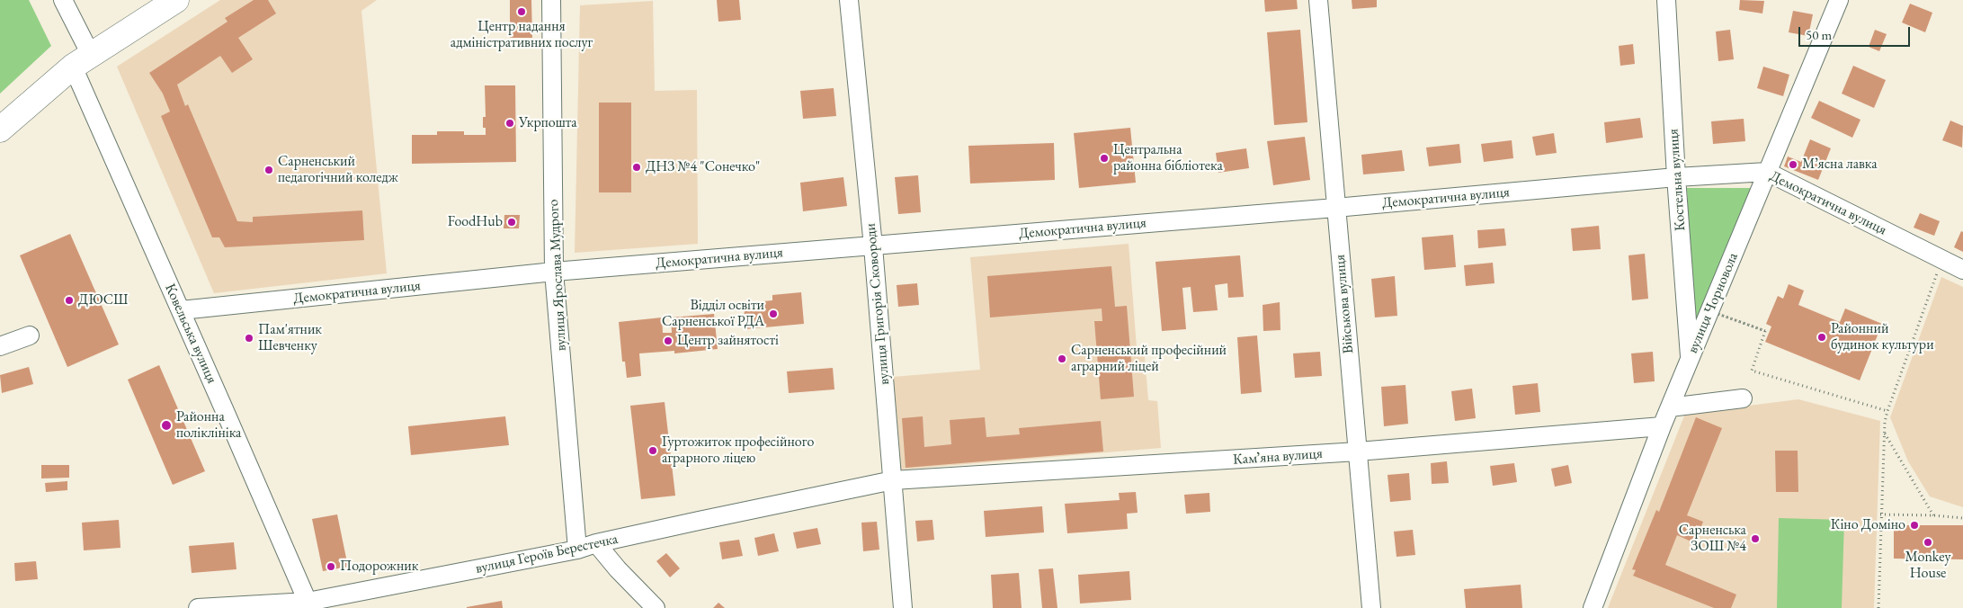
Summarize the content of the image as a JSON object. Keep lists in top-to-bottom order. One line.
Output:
{"streets":{"street":["Костельна вулиця","Демократична вулиця","вулиця Ярослава Мудрого","вулиця Чорновола","вулиця Григорія Сковороди","Військова вулиця","Ковельська вулиця","Камʼяна вулиця","вулиця Героїв Берестечка"]},"crossings":[["Костельна вулиця","Демократична вулиця"],["Костельна вулиця","вулиця Чорновола"],["Демократична вулиця","вулиця Ярослава Мудрого"],["Демократична вулиця","вулиця Чорновола"],["Демократична вулиця","вулиця Григорія Сковороди"],["Демократична вулиця","Військова вулиця"],["Демократична вулиця","Ковельська вулиця"],["вулиця Ярослава Мудрого","вулиця Героїв Берестечка"],["вулиця Чорновола","Камʼяна вулиця"],["вулиця Григорія Сковороди","Камʼяна вулиця"],["вулиця Григорія Сковороди","вулиця Героїв Берестечка"],["Військова вулиця","Камʼяна вулиця"],["Ковельська вулиця","вулиця Героїв Берестечка"],["Камʼяна вулиця","вулиця Героїв Берестечка"]],"places":["Центр надання адміністративних послуг","Укрпошта","Центральна районна бібліотека","Мʼясна лавка","ДНЗ №4 \"Сонечко\"","Сарненський педагогічний коледж","FoodHub","ДЮСШ","Відділ освіти Сарненської РДА","Районний будинок культури","Пам'ятник Шевченку","Центр зайнятості","Сарненський професійний аграрний ліцей","Районна поліклініка","Гуртожиток професійного аграрного ліцею","Кіно Доміно","Сарненська ЗОШ №4","Monkey House","Подорожник"],"scale_bar":"50 m"}
